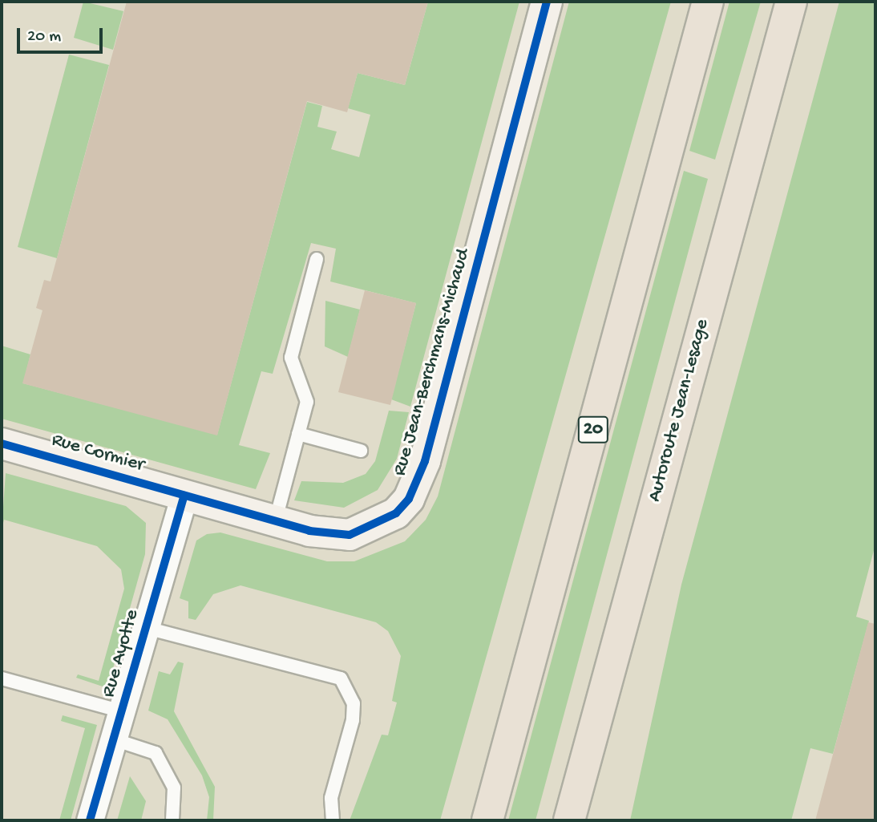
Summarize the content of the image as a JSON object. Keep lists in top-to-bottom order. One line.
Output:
{"streets":{"highway":["Autoroute Jean-Lesage","20"],"street":["Rue Jean-Berchmans-Michaud","Rue Cormier","Rue Ayotte"]},"crossings":[["Rue Jean-Berchmans-Michaud","Rue Cormier"],["Rue Jean-Berchmans-Michaud","Rue Ayotte"],["Rue Cormier","Rue Ayotte"]],"scale_bar":"20 m"}
